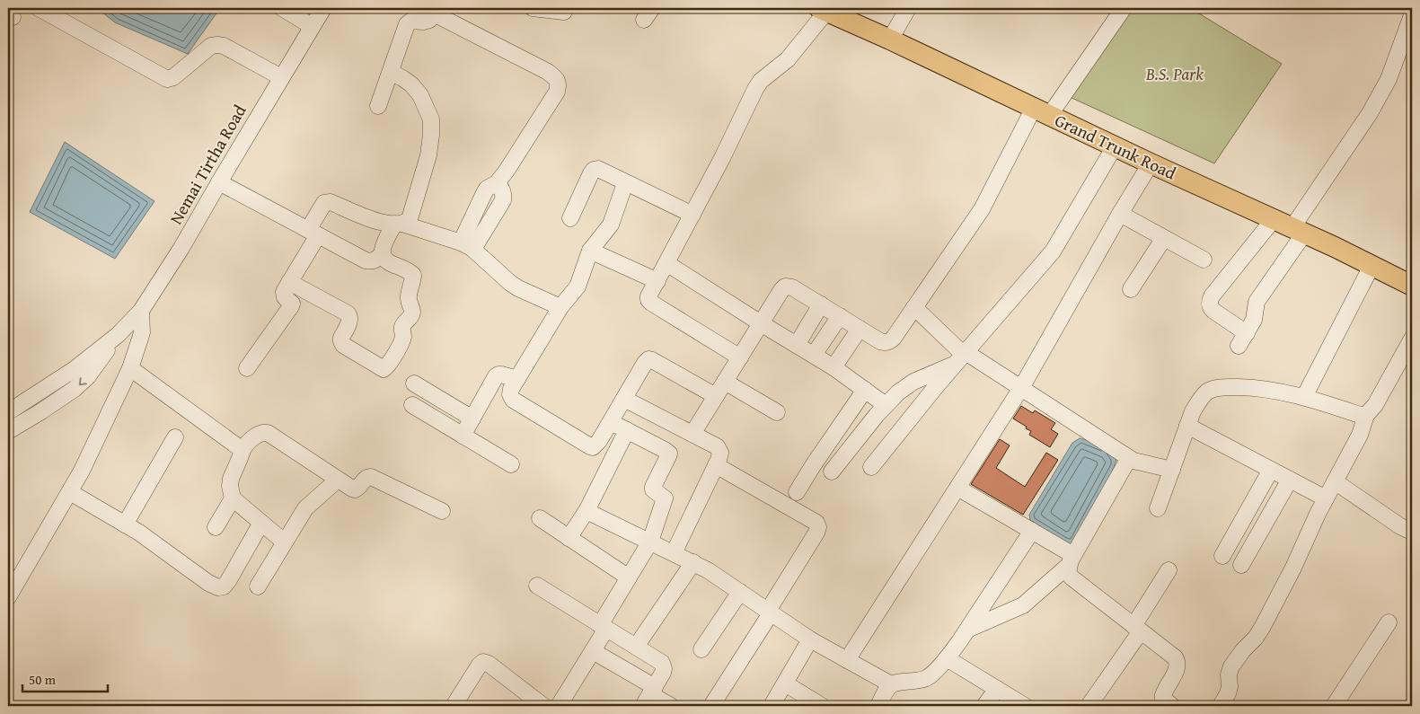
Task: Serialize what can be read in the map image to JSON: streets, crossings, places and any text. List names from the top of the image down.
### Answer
{
  "streets": {
    "main road": ["Grand Trunk Road"],
    "street": ["Nemai Tirtha Road"]
  },
  "parks": ["B.S. Park"],
  "scale_bar": "50 m"
}
